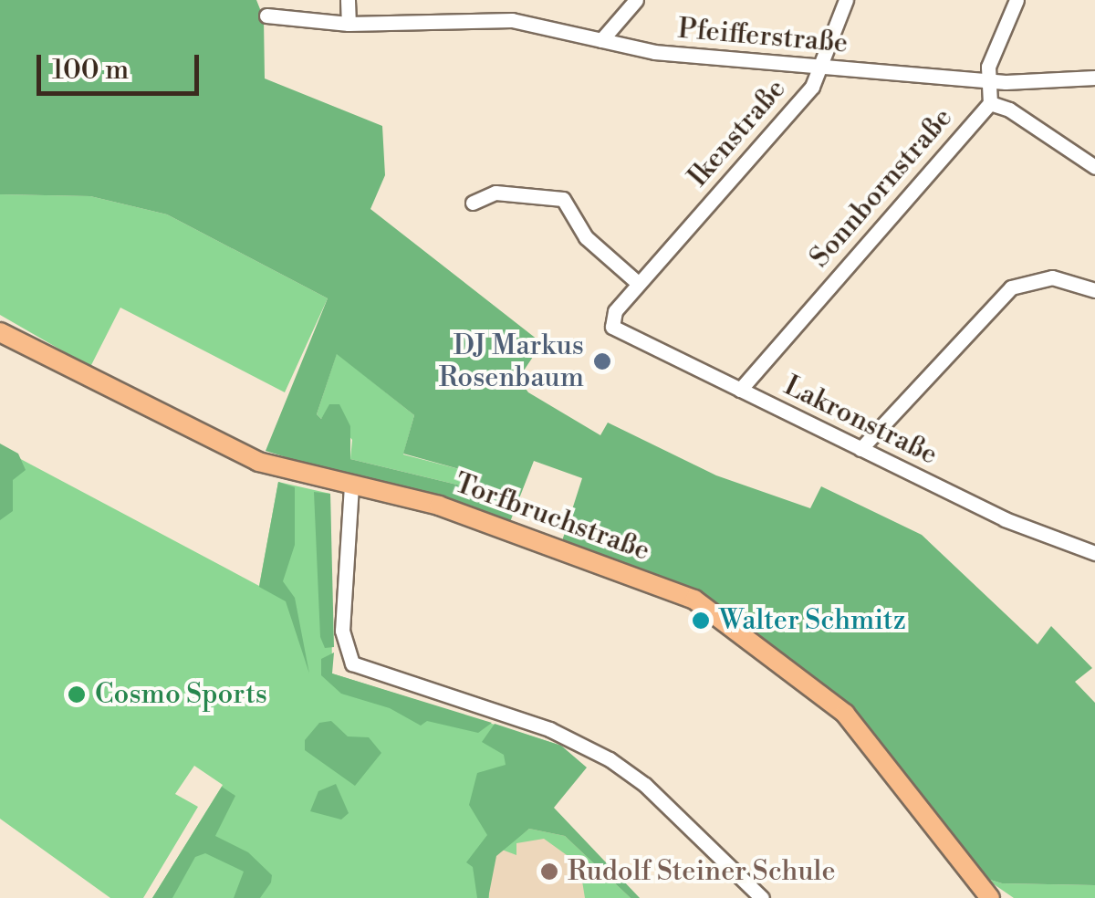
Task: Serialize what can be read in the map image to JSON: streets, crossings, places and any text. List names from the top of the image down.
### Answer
{
  "streets": {
    "main road": ["Torfbruchstraße"],
    "street": [
      "Pfeifferstraße",
      "Ikenstraße",
      "Sonnbornstraße",
      "Lakronstraße"
    ]
  },
  "crossings": [
    ["Pfeifferstraße", "Ikenstraße"],
    ["Pfeifferstraße", "Sonnbornstraße"],
    ["Ikenstraße", "Lakronstraße"],
    ["Sonnbornstraße", "Lakronstraße"]
  ],
  "places": [
    "DJ Markus Rosenbaum",
    "Walter Schmitz",
    "Cosmo Sports",
    "Rudolf Steiner Schule"
  ],
  "scale_bar": "100 m"
}
